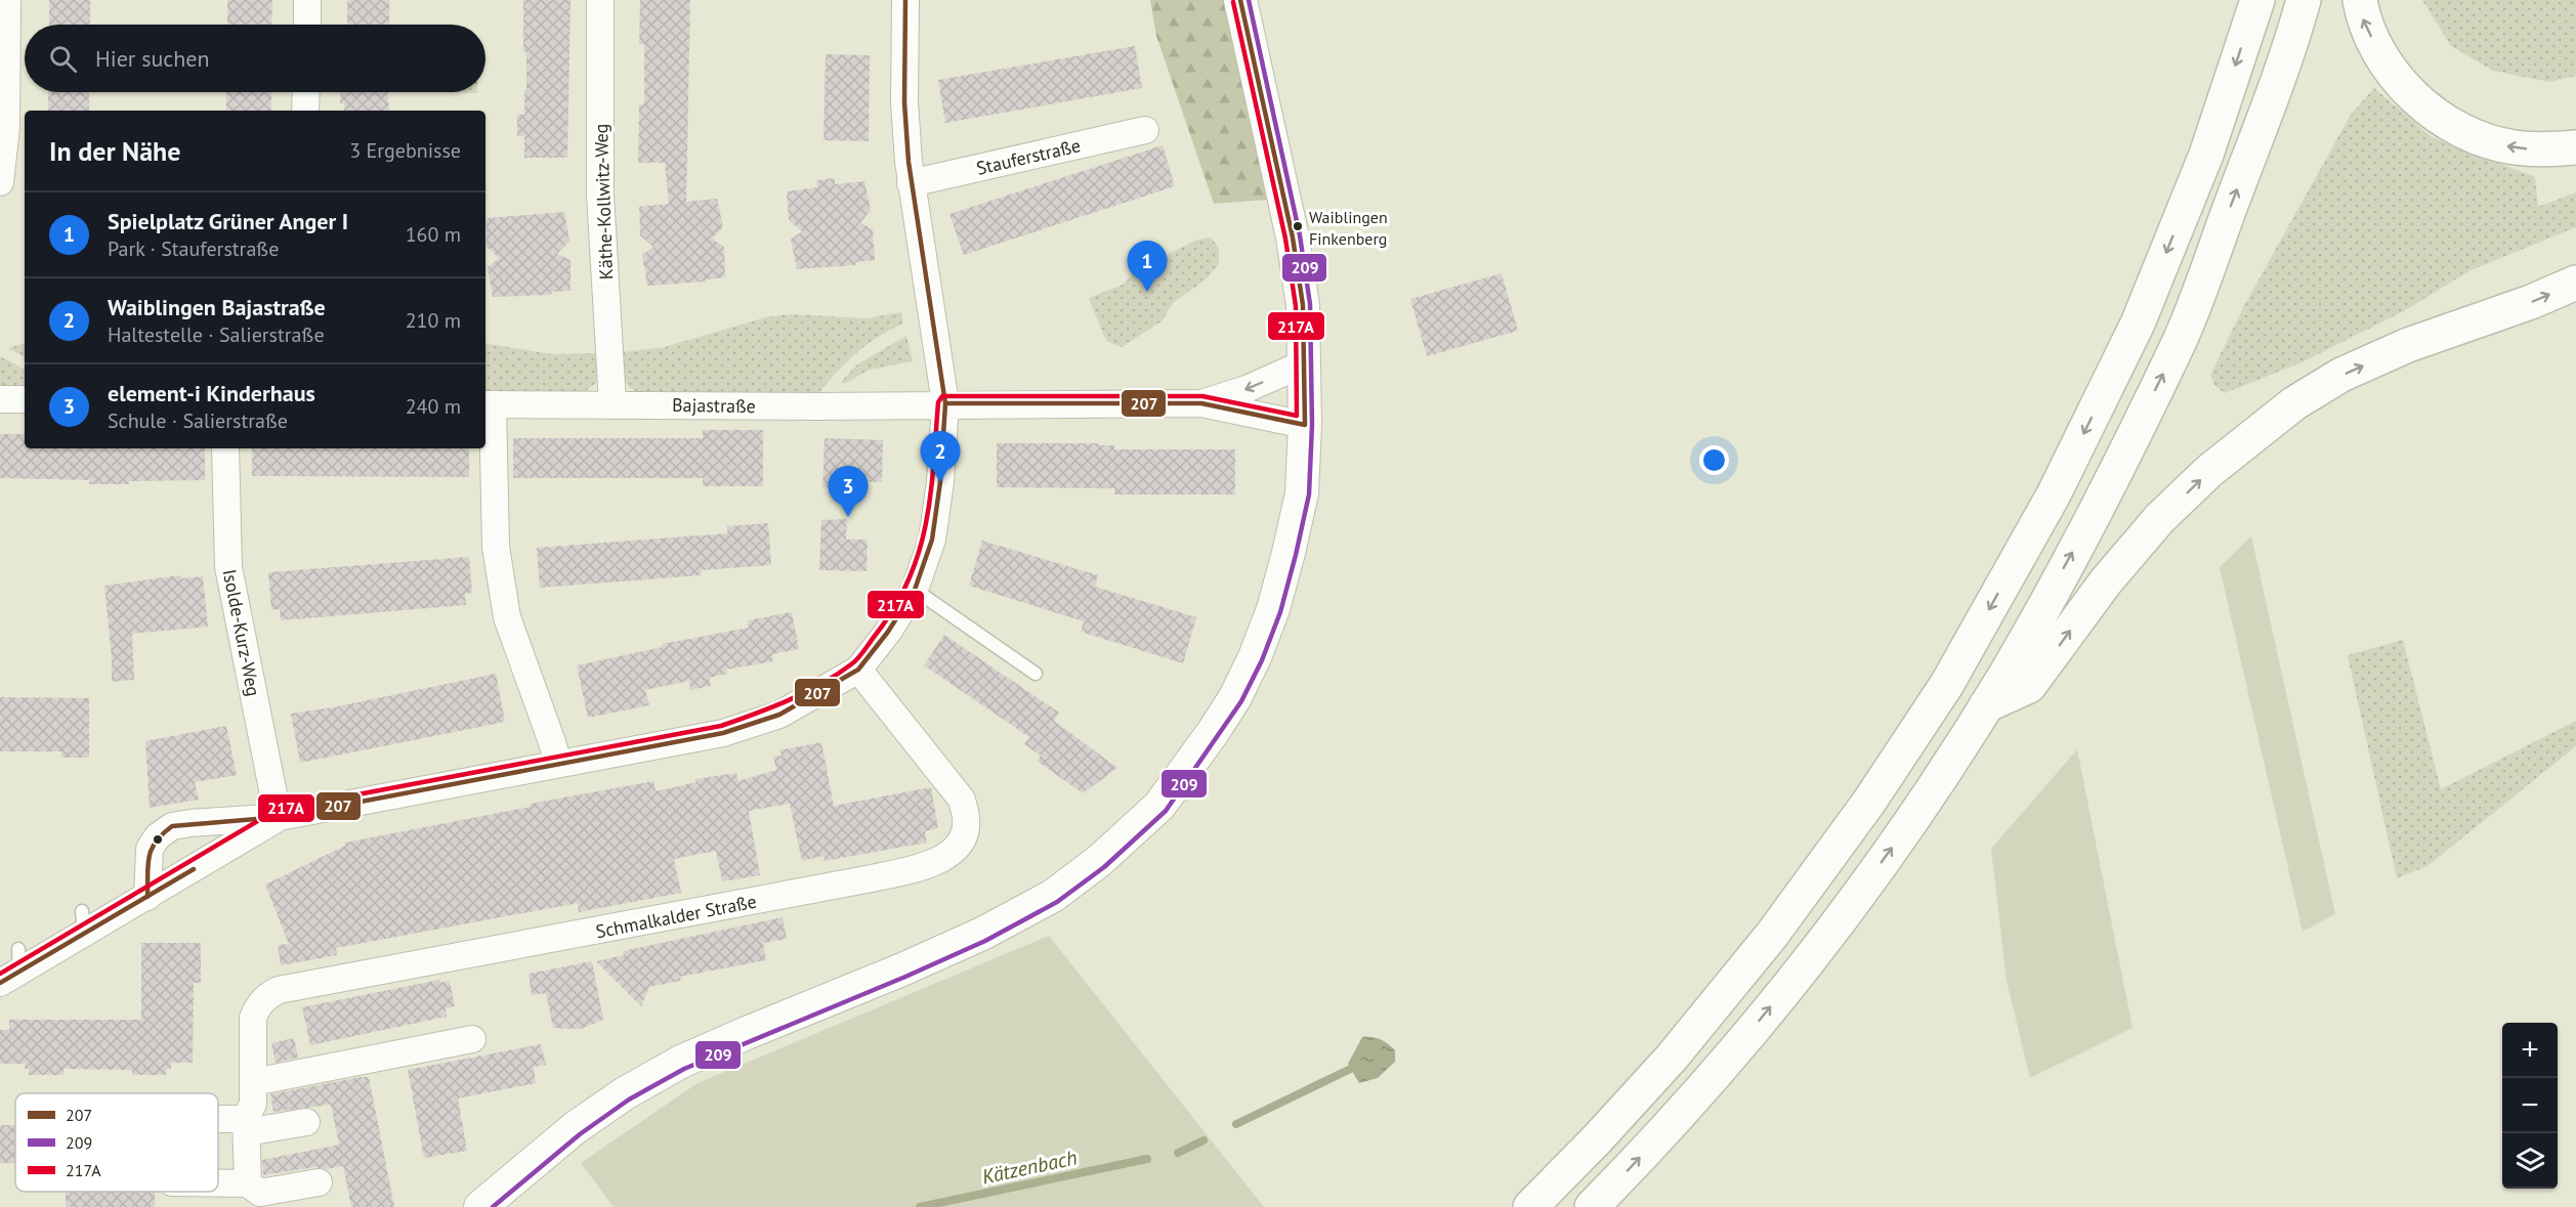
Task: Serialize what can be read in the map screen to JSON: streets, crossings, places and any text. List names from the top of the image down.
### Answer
{
  "streets": {
    "street": [
      "Stauferstraße",
      "Käthe-Kollwitz-Weg",
      "Bajastraße",
      "Isolde-Kurz-Weg",
      "Schmalkalder Straße"
    ]
  },
  "crossings": [
    ["Käthe-Kollwitz-Weg", "Bajastraße"]
  ],
  "water": ["Kätzenbach"],
  "places": ["Waiblingen Finkenberg"],
  "lines": ["transit line 207", "transit line 209", "transit line 217A"],
  "legend": ["207", "209", "217A"],
  "page": {
    "search": "Hier suchen",
    "heading": ["In der Nähe", "3 Ergebnisse"],
    "list": [
      {
        "mark": "1",
        "name": "Spielplatz Grüner Anger I",
        "note": "Park · Stauferstraße",
        "value": "160 m"
      },
      {
        "mark": "2",
        "name": "Waiblingen Bajastraße",
        "note": "Haltestelle · Salierstraße",
        "value": "210 m"
      },
      {
        "mark": "3",
        "name": "element-i Kinderhaus",
        "note": "Schule · Salierstraße",
        "value": "240 m"
      }
    ],
    "pins": ["1", "2", "3"],
    "map_buttons": ["+", "−"]
  }
}
